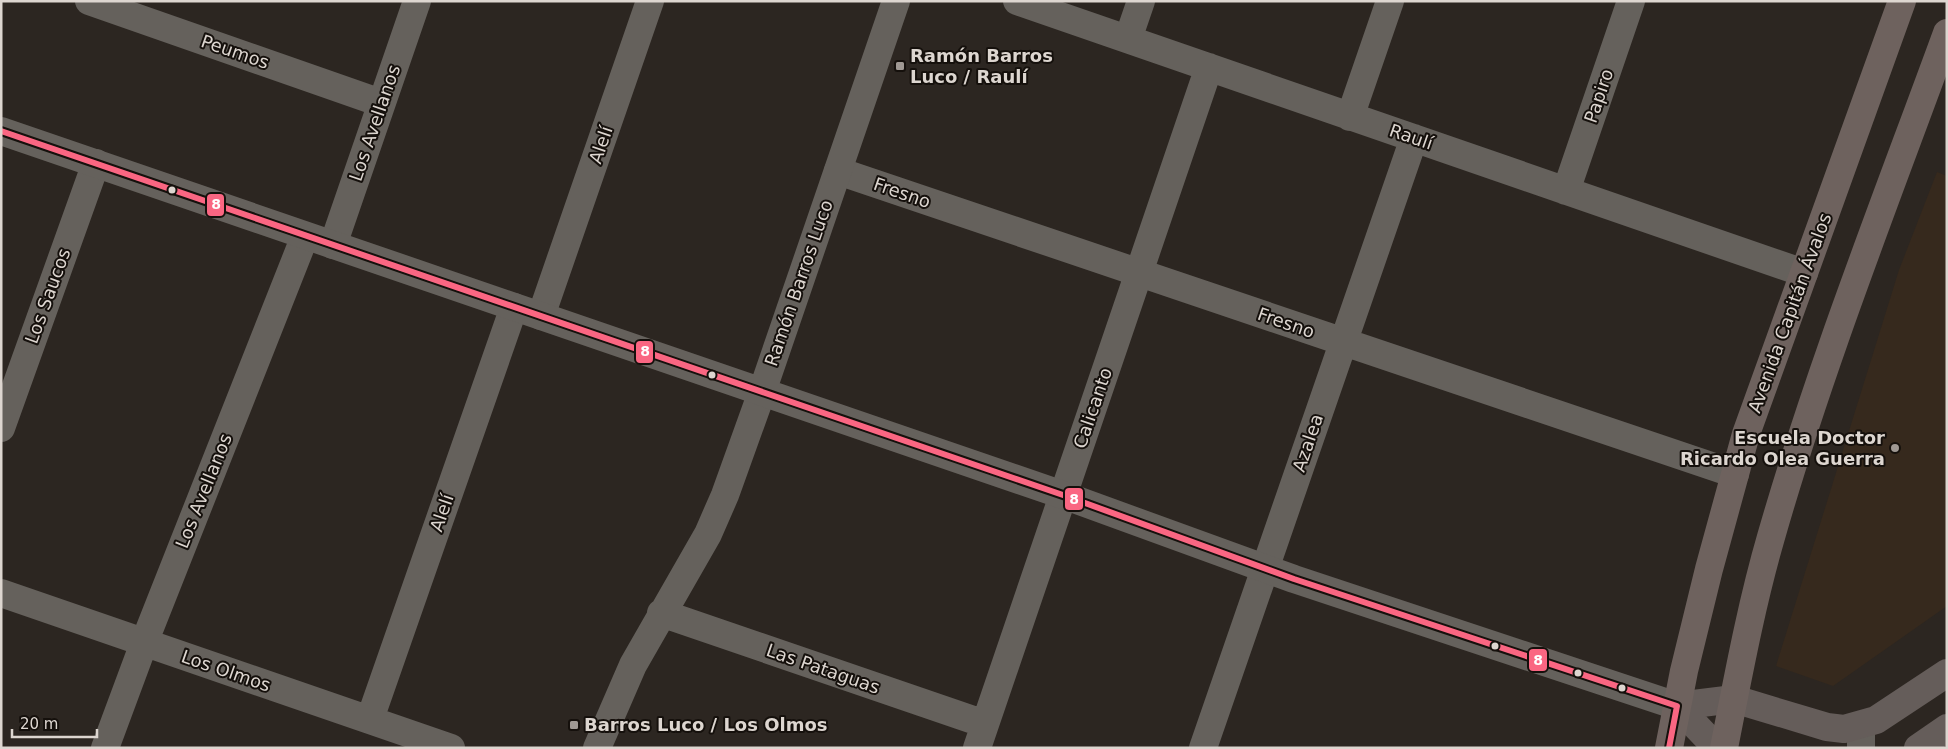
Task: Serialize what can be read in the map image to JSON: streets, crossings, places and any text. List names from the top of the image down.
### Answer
{
  "streets": {
    "highway": ["Avenida Capitán Ávalos"],
    "street": [
      "Peumos",
      "Papiro",
      "Los Avellanos",
      "Raulí",
      "Alelí",
      "Fresno",
      "Ramón Barros Luco",
      "Los Saucos",
      "Calicanto",
      "Azalea",
      "Las Pataguas",
      "Los Olmos"
    ]
  },
  "crossings": [
    ["Peumos", "Los Avellanos"],
    ["Papiro", "Raulí"],
    ["Los Avellanos", "Los Olmos"],
    ["Raulí", "Avenida Capitán Ávalos"],
    ["Raulí", "Calicanto"],
    ["Raulí", "Azalea"],
    ["Alelí", "Los Olmos"],
    ["Fresno", "Ramón Barros Luco"],
    ["Fresno", "Avenida Capitán Ávalos"],
    ["Fresno", "Calicanto"],
    ["Fresno", "Azalea"],
    ["Ramón Barros Luco", "Las Pataguas"],
    ["Calicanto", "Las Pataguas"]
  ],
  "places": {
    "transit": ["Ramón Barros Luco / Raulí", "Barros Luco / Los Olmos"],
    "other": ["Escuela Doctor Ricardo Olea Guerra"]
  },
  "lines": ["transit line 8"],
  "scale_bar": "20 m"
}
